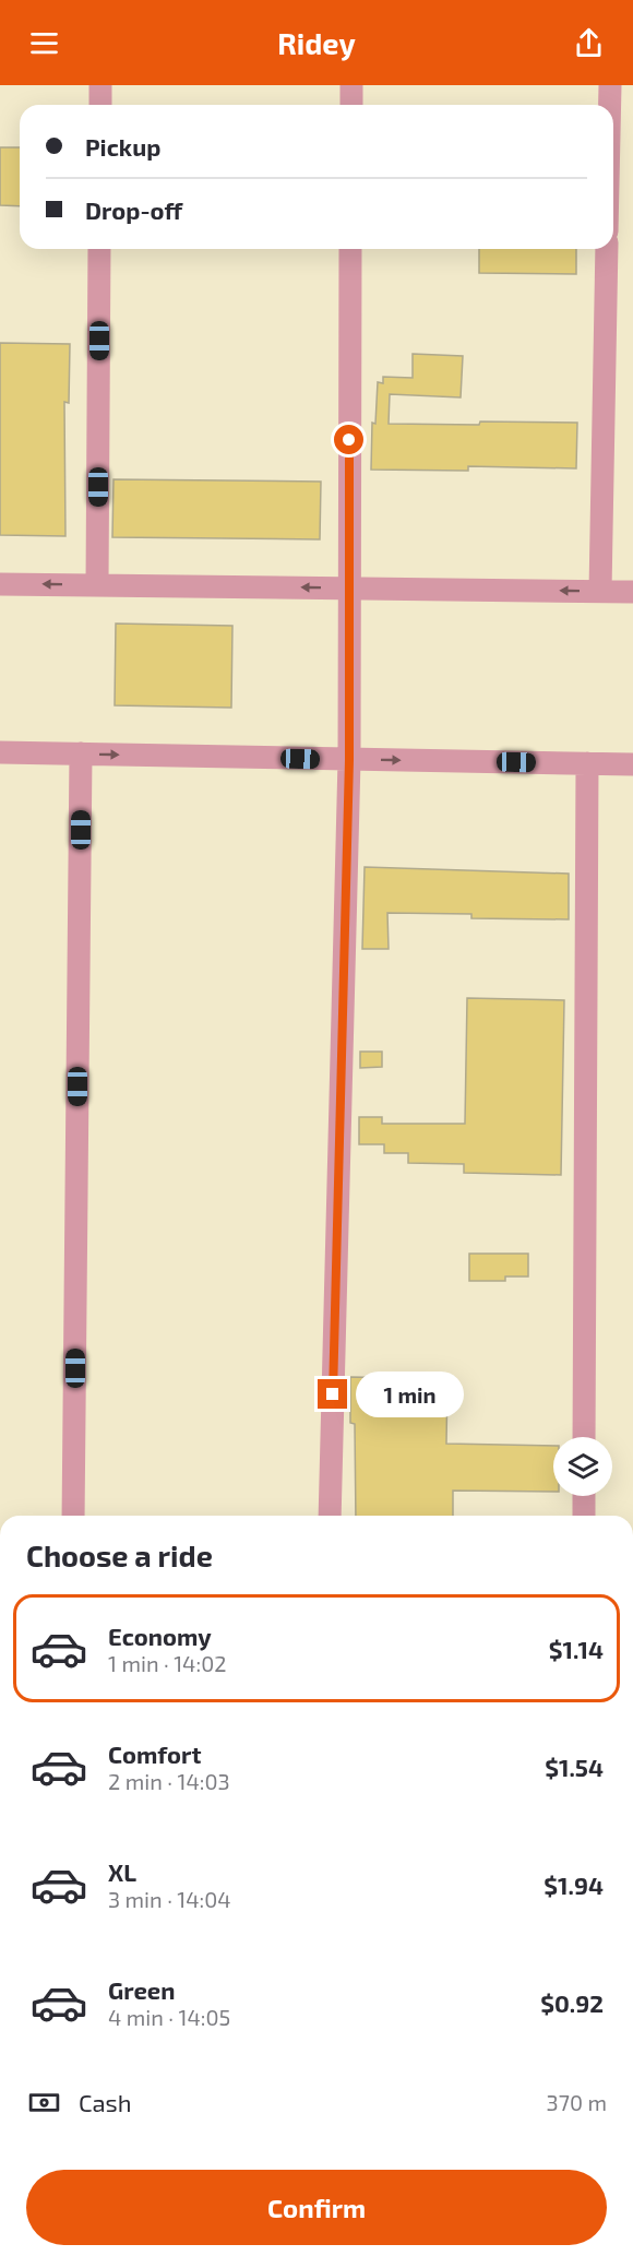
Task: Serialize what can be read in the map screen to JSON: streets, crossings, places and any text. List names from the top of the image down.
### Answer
{
  "page": {
    "header": "Ridey",
    "banner": ["Pickup", "Drop-off"],
    "bubble": "1 min",
    "heading": "Choose a ride",
    "list": [
      {
        "name": "Economy",
        "note": "1 min · 14:02",
        "value": "$1.14"
      },
      {
        "name": "Comfort",
        "note": "2 min · 14:03",
        "value": "$1.54"
      },
      {
        "name": "XL",
        "note": "3 min · 14:04",
        "value": "$1.94"
      },
      {
        "name": "Green",
        "note": "4 min · 14:05",
        "value": "$0.92"
      }
    ],
    "pay": ["Cash", "370 m"],
    "buttons": "Confirm"
  }
}
